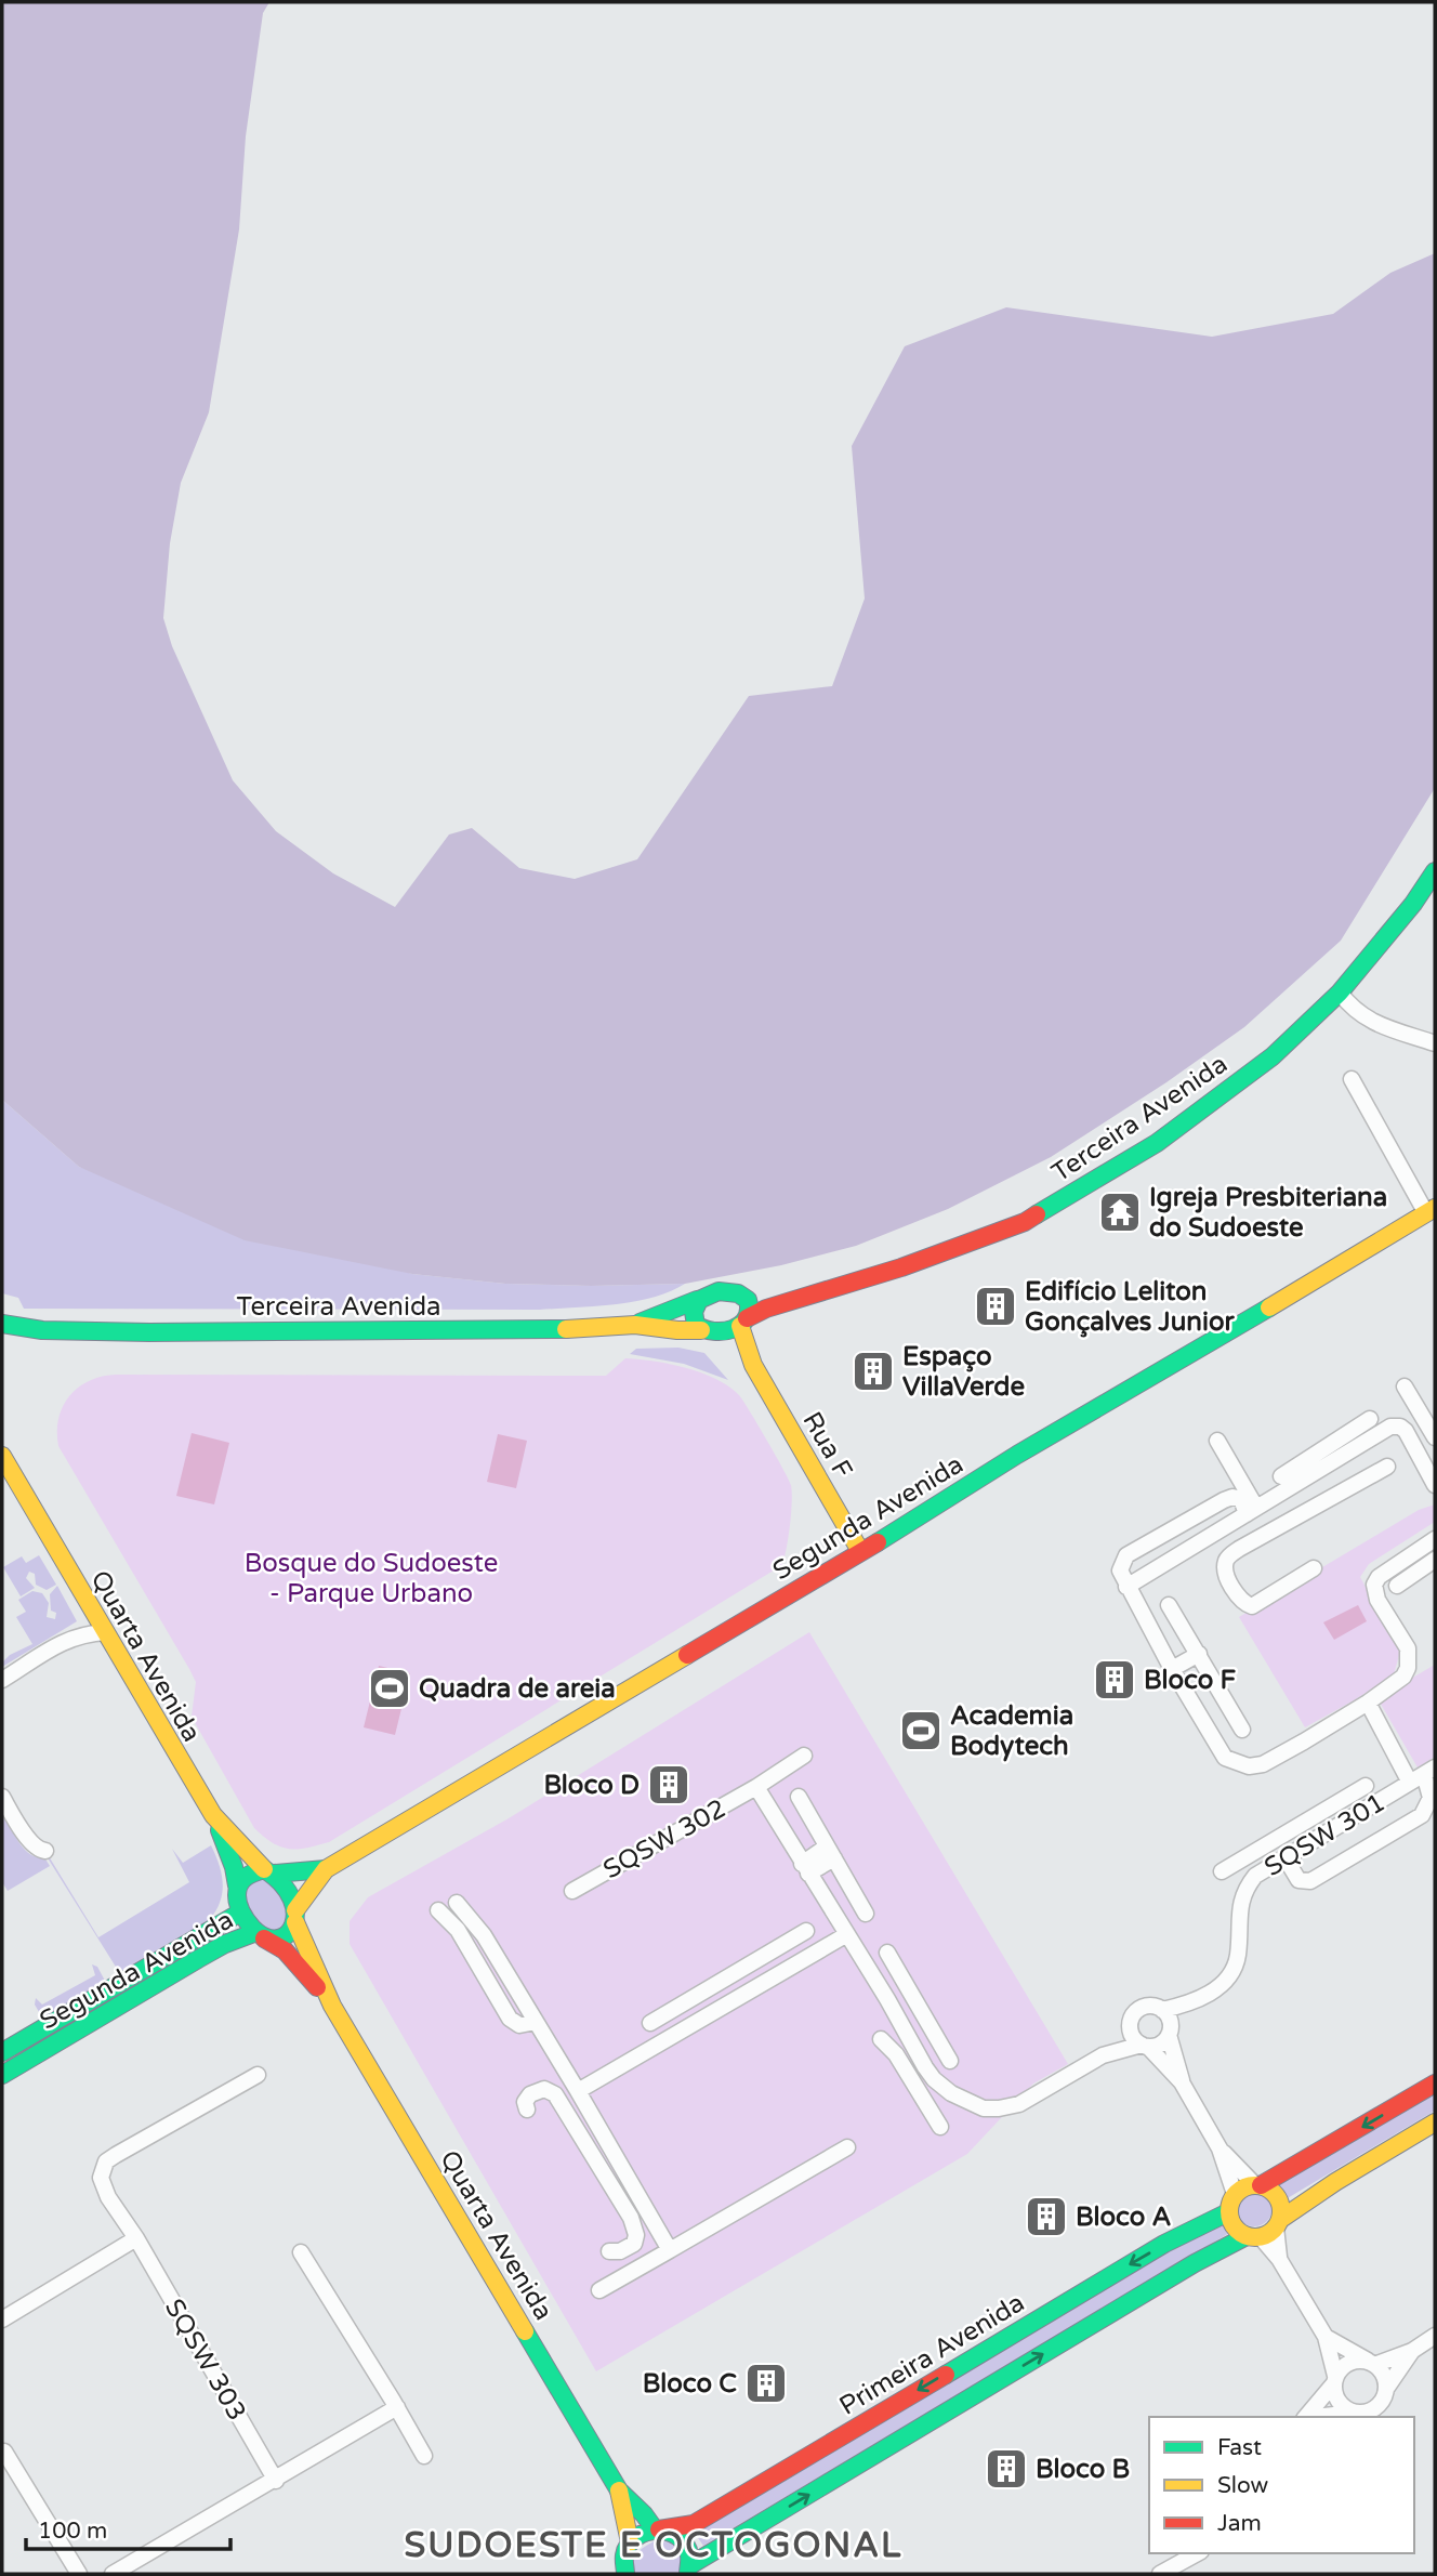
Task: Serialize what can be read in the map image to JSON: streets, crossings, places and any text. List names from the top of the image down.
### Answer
{
  "streets": {
    "street": [
      "Terceira Avenida",
      "Rua F",
      "Segunda Avenida",
      "Quarta Avenida",
      "SQSW 301",
      "SQSW 302",
      "Primeira Avenida",
      "SQSW 303"
    ]
  },
  "crossings": [
    ["Terceira Avenida", "Rua F"],
    ["Rua F", "Segunda Avenida"],
    ["Segunda Avenida", "Quarta Avenida"],
    ["Quarta Avenida", "Primeira Avenida"],
    ["SQSW 301", "SQSW 302"]
  ],
  "districts": ["SUDOESTE E OCTOGONAL"],
  "parks": ["Bosque do Sudoeste - Parque Urbano"],
  "places": {
    "temple": ["Igreja Presbiteriana do Sudoeste"],
    "building": [
      "Edifício Leliton Gonçalves Junior",
      "Espaço VillaVerde",
      "Bloco F",
      "Bloco D",
      "Bloco A",
      "Bloco C",
      "Bloco B"
    ],
    "sports": ["Quadra de areia", "Academia Bodytech"]
  },
  "legend": ["Fast", "Slow", "Jam"],
  "scale_bar": "100 m"
}
